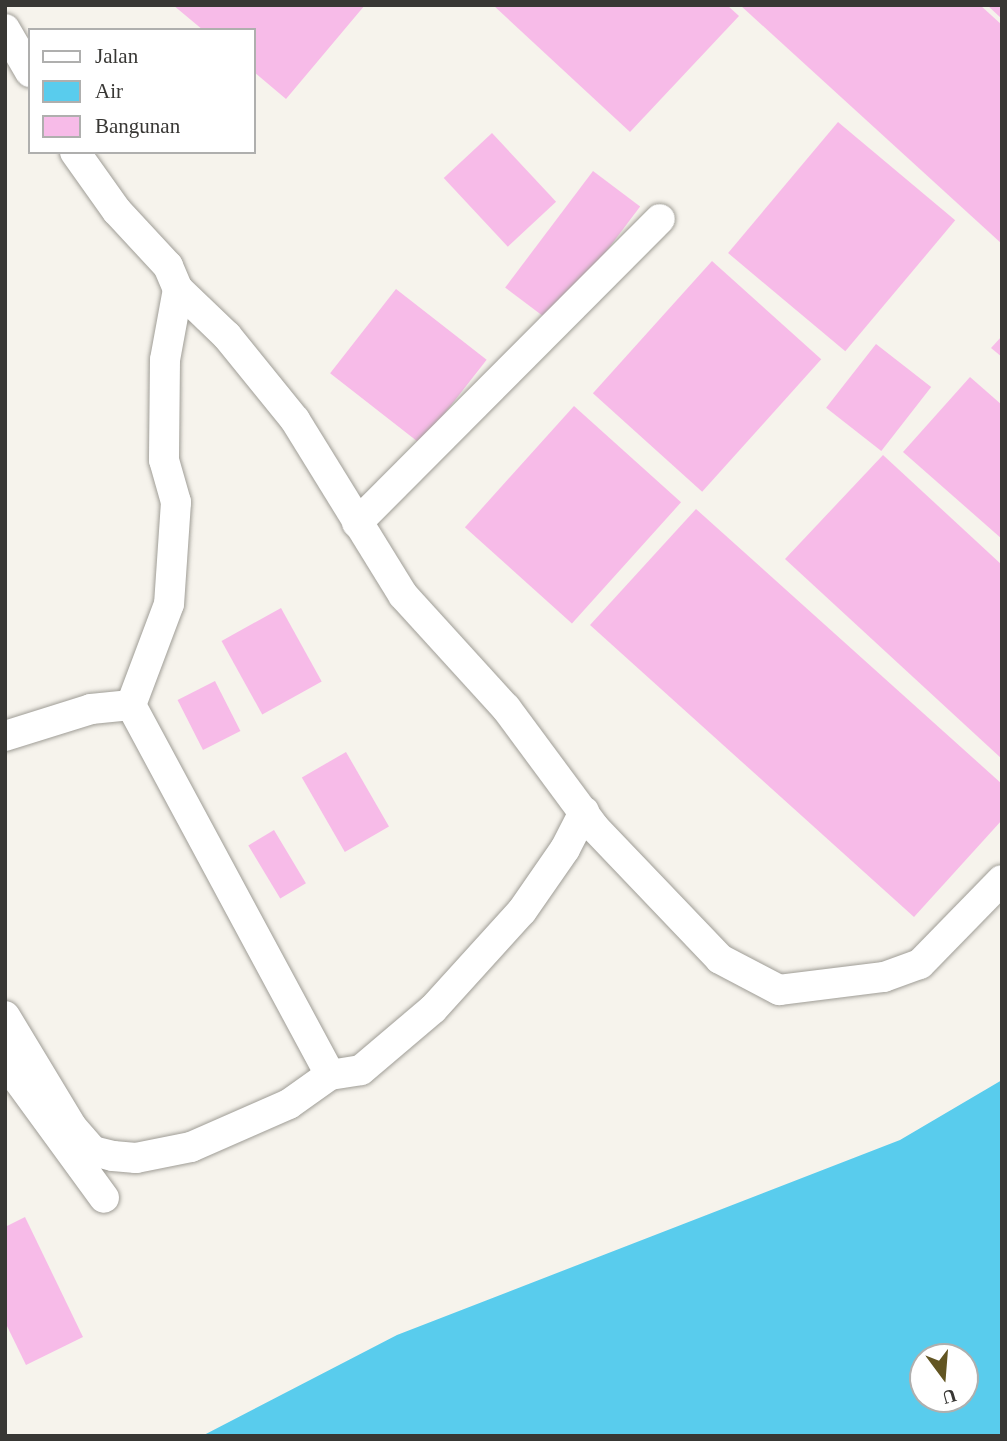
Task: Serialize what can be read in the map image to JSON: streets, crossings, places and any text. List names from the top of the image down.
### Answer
{
  "legend": ["Jalan", "Air", "Bangunan"],
  "north": "bottom"
}
